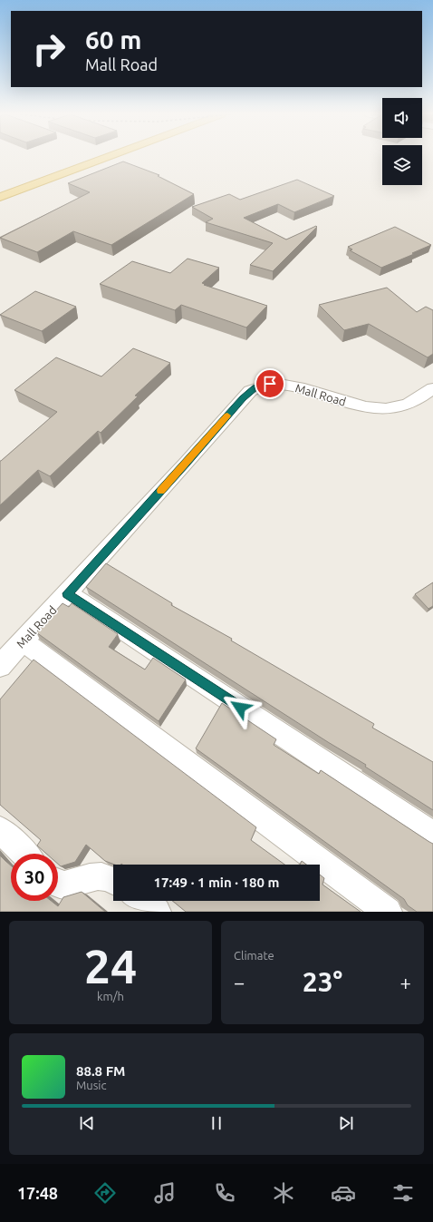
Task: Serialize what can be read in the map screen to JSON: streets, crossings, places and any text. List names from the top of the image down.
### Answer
{
  "streets": {
    "street": ["Mall Road"]
  },
  "page": {
    "turn": ["60 m", "Mall Road"],
    "limit": "30",
    "trip": "17:49 · 1 min · 180 m",
    "tile": [
      ["24", "km/h"],
      "Climate"
    ],
    "heat": ["−", "23°", "+"],
    "song": ["88.8 FM", "Music"],
    "tabs": "17:48"
  }
}
